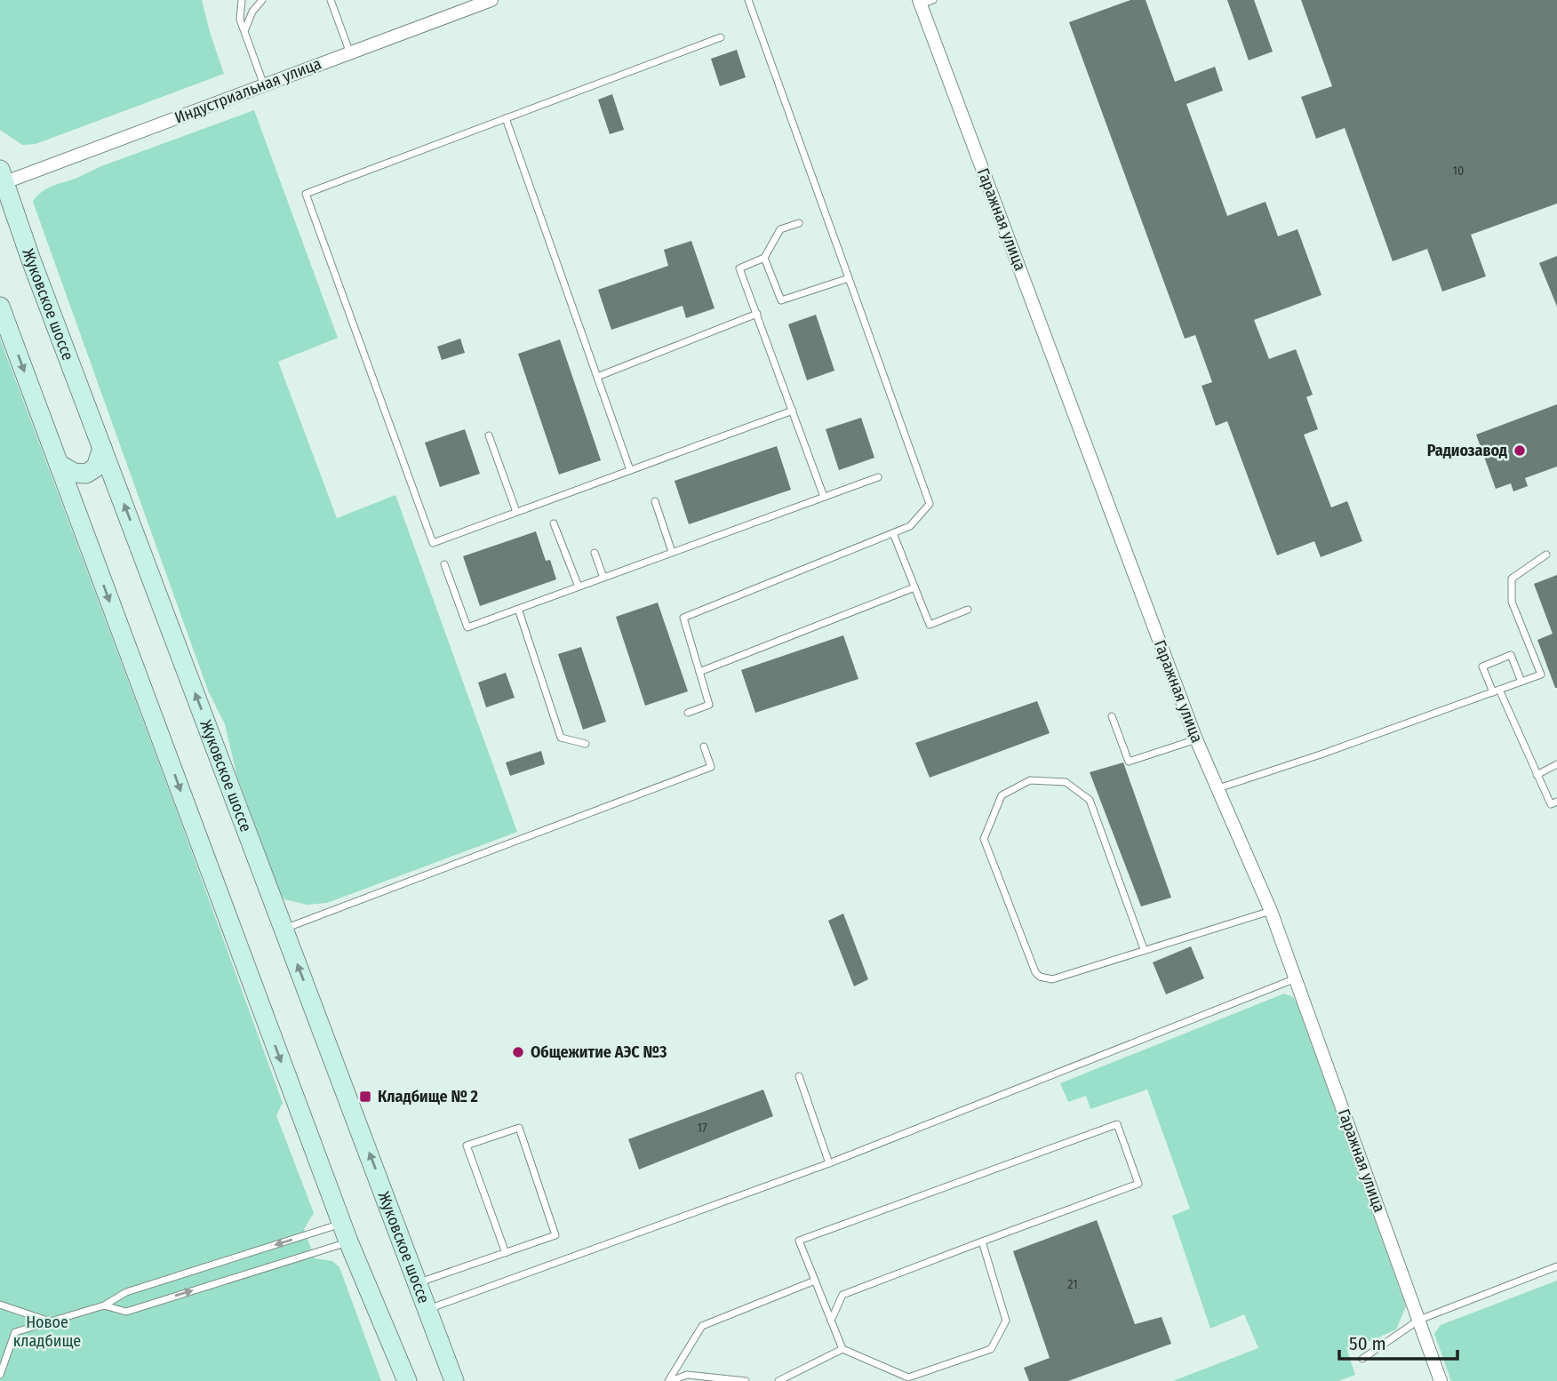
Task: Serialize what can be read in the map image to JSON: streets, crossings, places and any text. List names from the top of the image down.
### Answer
{
  "streets": {
    "main road": ["Жуковское шоссе"],
    "street": ["Индустриальная улица", "Гаражная улица"]
  },
  "crossings": [
    ["Индустриальная улица", "Жуковское шоссе"]
  ],
  "parks": ["Новое кладбище"],
  "places": {
    "other": ["Радиозавод", "Общежитие АЭС №3"],
    "transit": ["Кладбище № 2"]
  },
  "house_numbers": ["10", "17", "21"],
  "scale_bar": "50 m"
}
